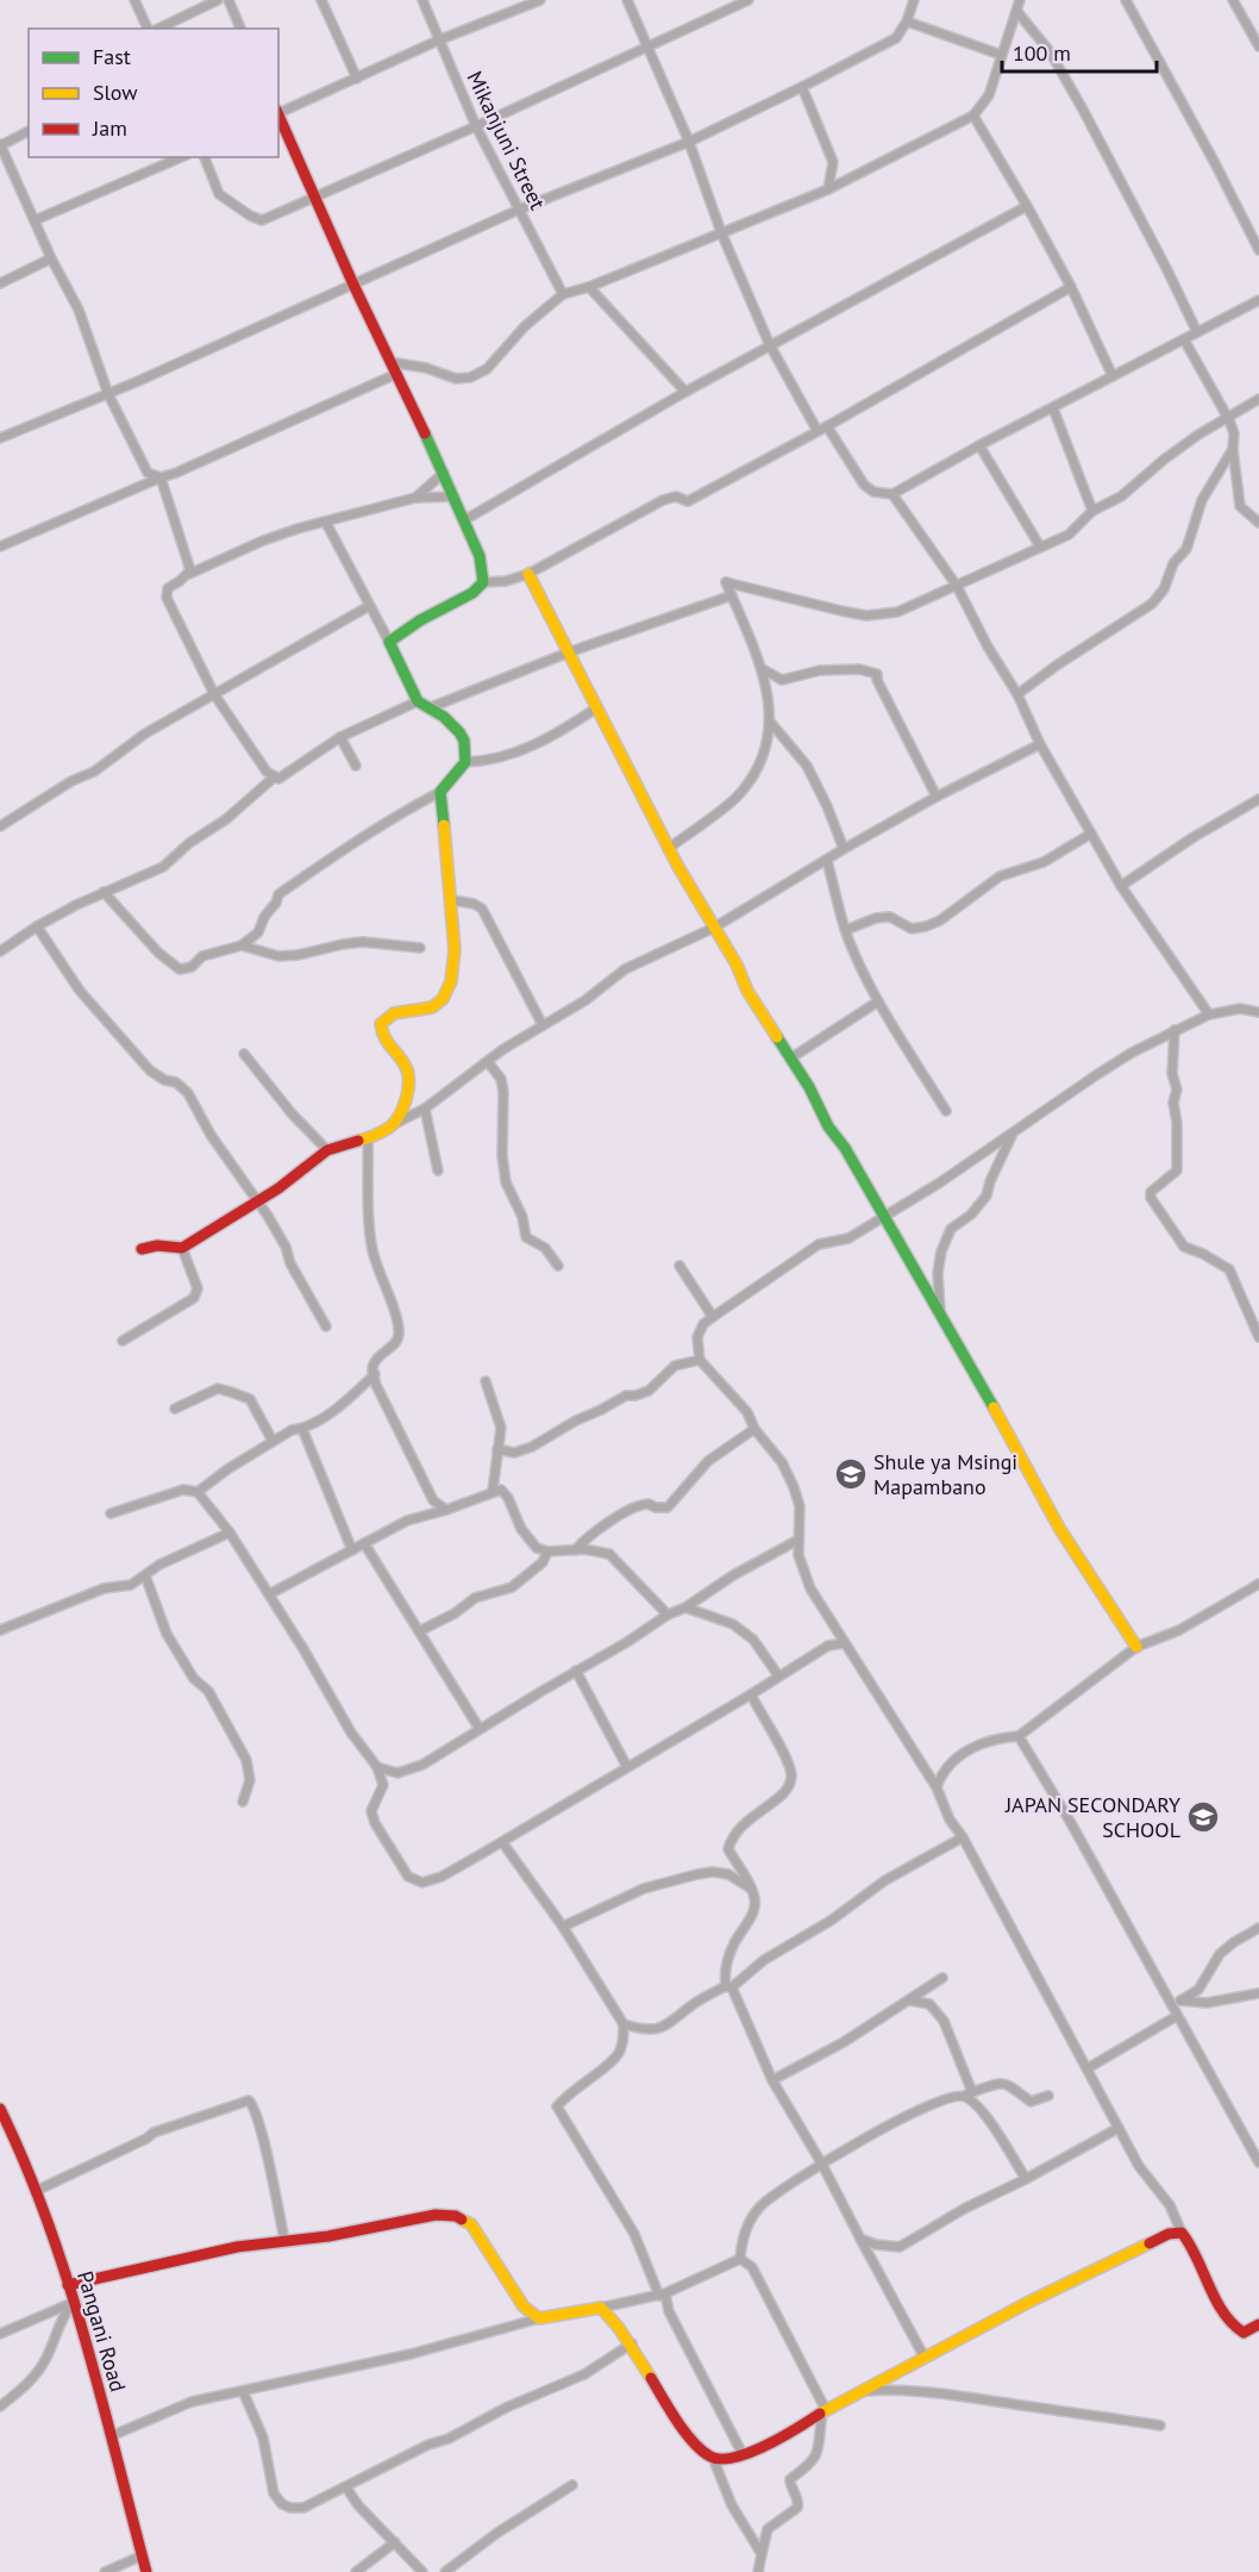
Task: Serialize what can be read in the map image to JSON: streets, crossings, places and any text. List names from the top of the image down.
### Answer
{
  "streets": {
    "street": ["Mikanjuni Street", "Pangani Road"]
  },
  "places": {
    "school or university": ["Shule ya Msingi Mapambano", "JAPAN SECONDARY SCHOOL"]
  },
  "legend": ["Fast", "Slow", "Jam"],
  "scale_bar": "100 m"
}
